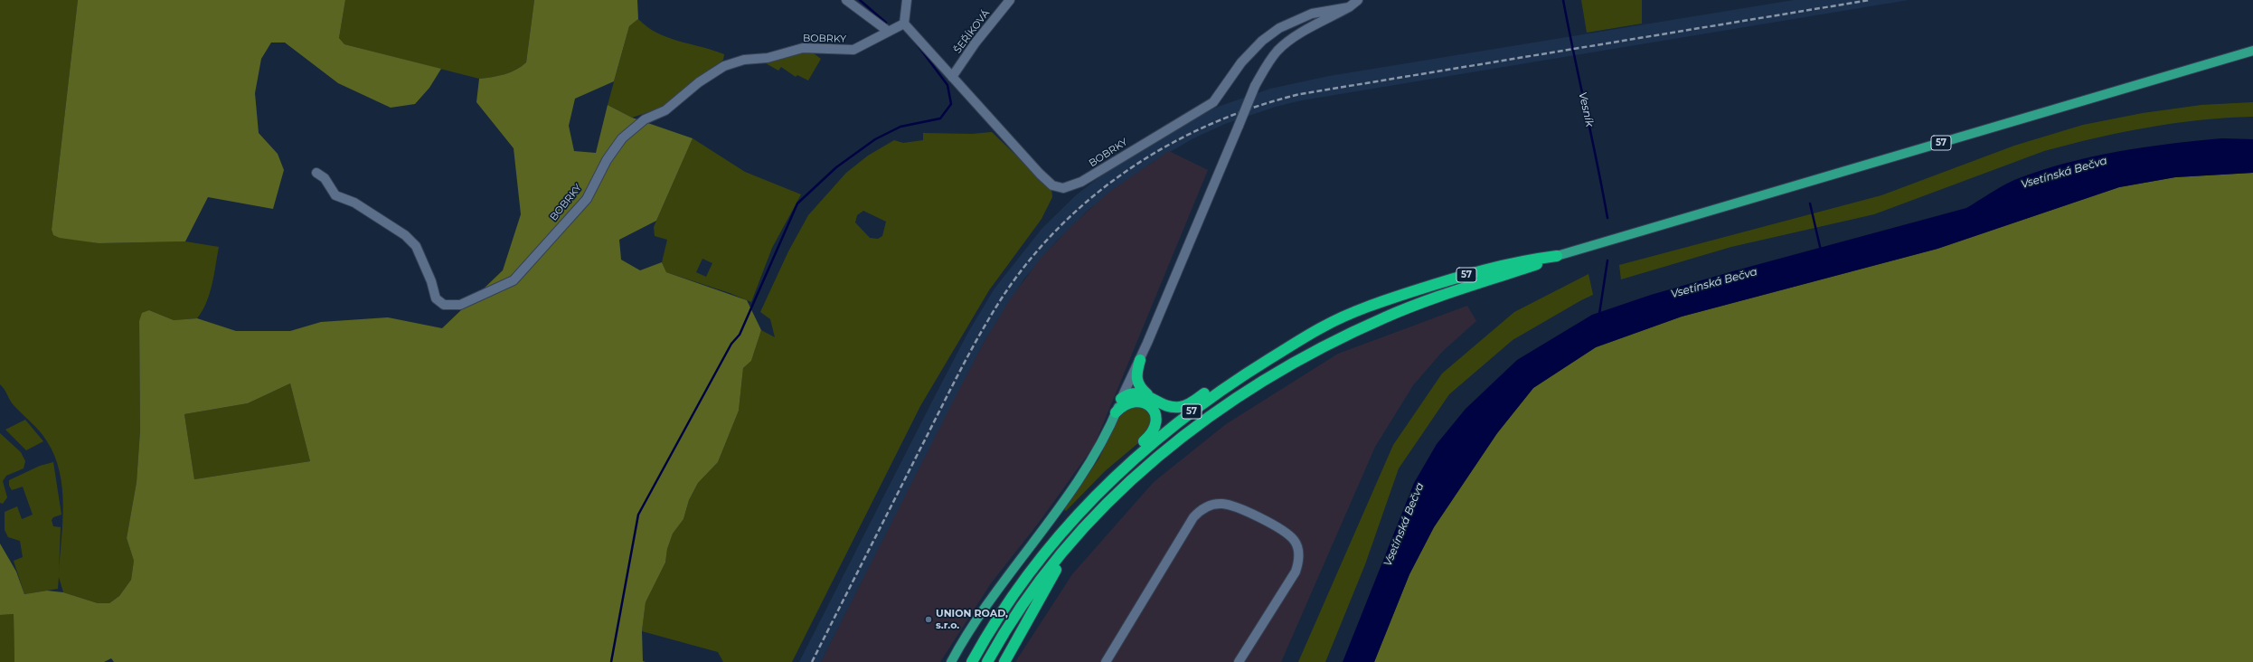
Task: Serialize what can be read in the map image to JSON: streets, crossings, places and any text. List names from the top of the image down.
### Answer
{
  "streets": {
    "highway": ["57"],
    "street": ["ŠEŘÍKOVÁ", "BOBRKY"]
  },
  "crossings": [
    ["ŠEŘÍKOVÁ", "BOBRKY"]
  ],
  "water": ["Vesník", "Vsetínská Bečva"],
  "places": ["UNION ROAD, s.r.o."]
}
